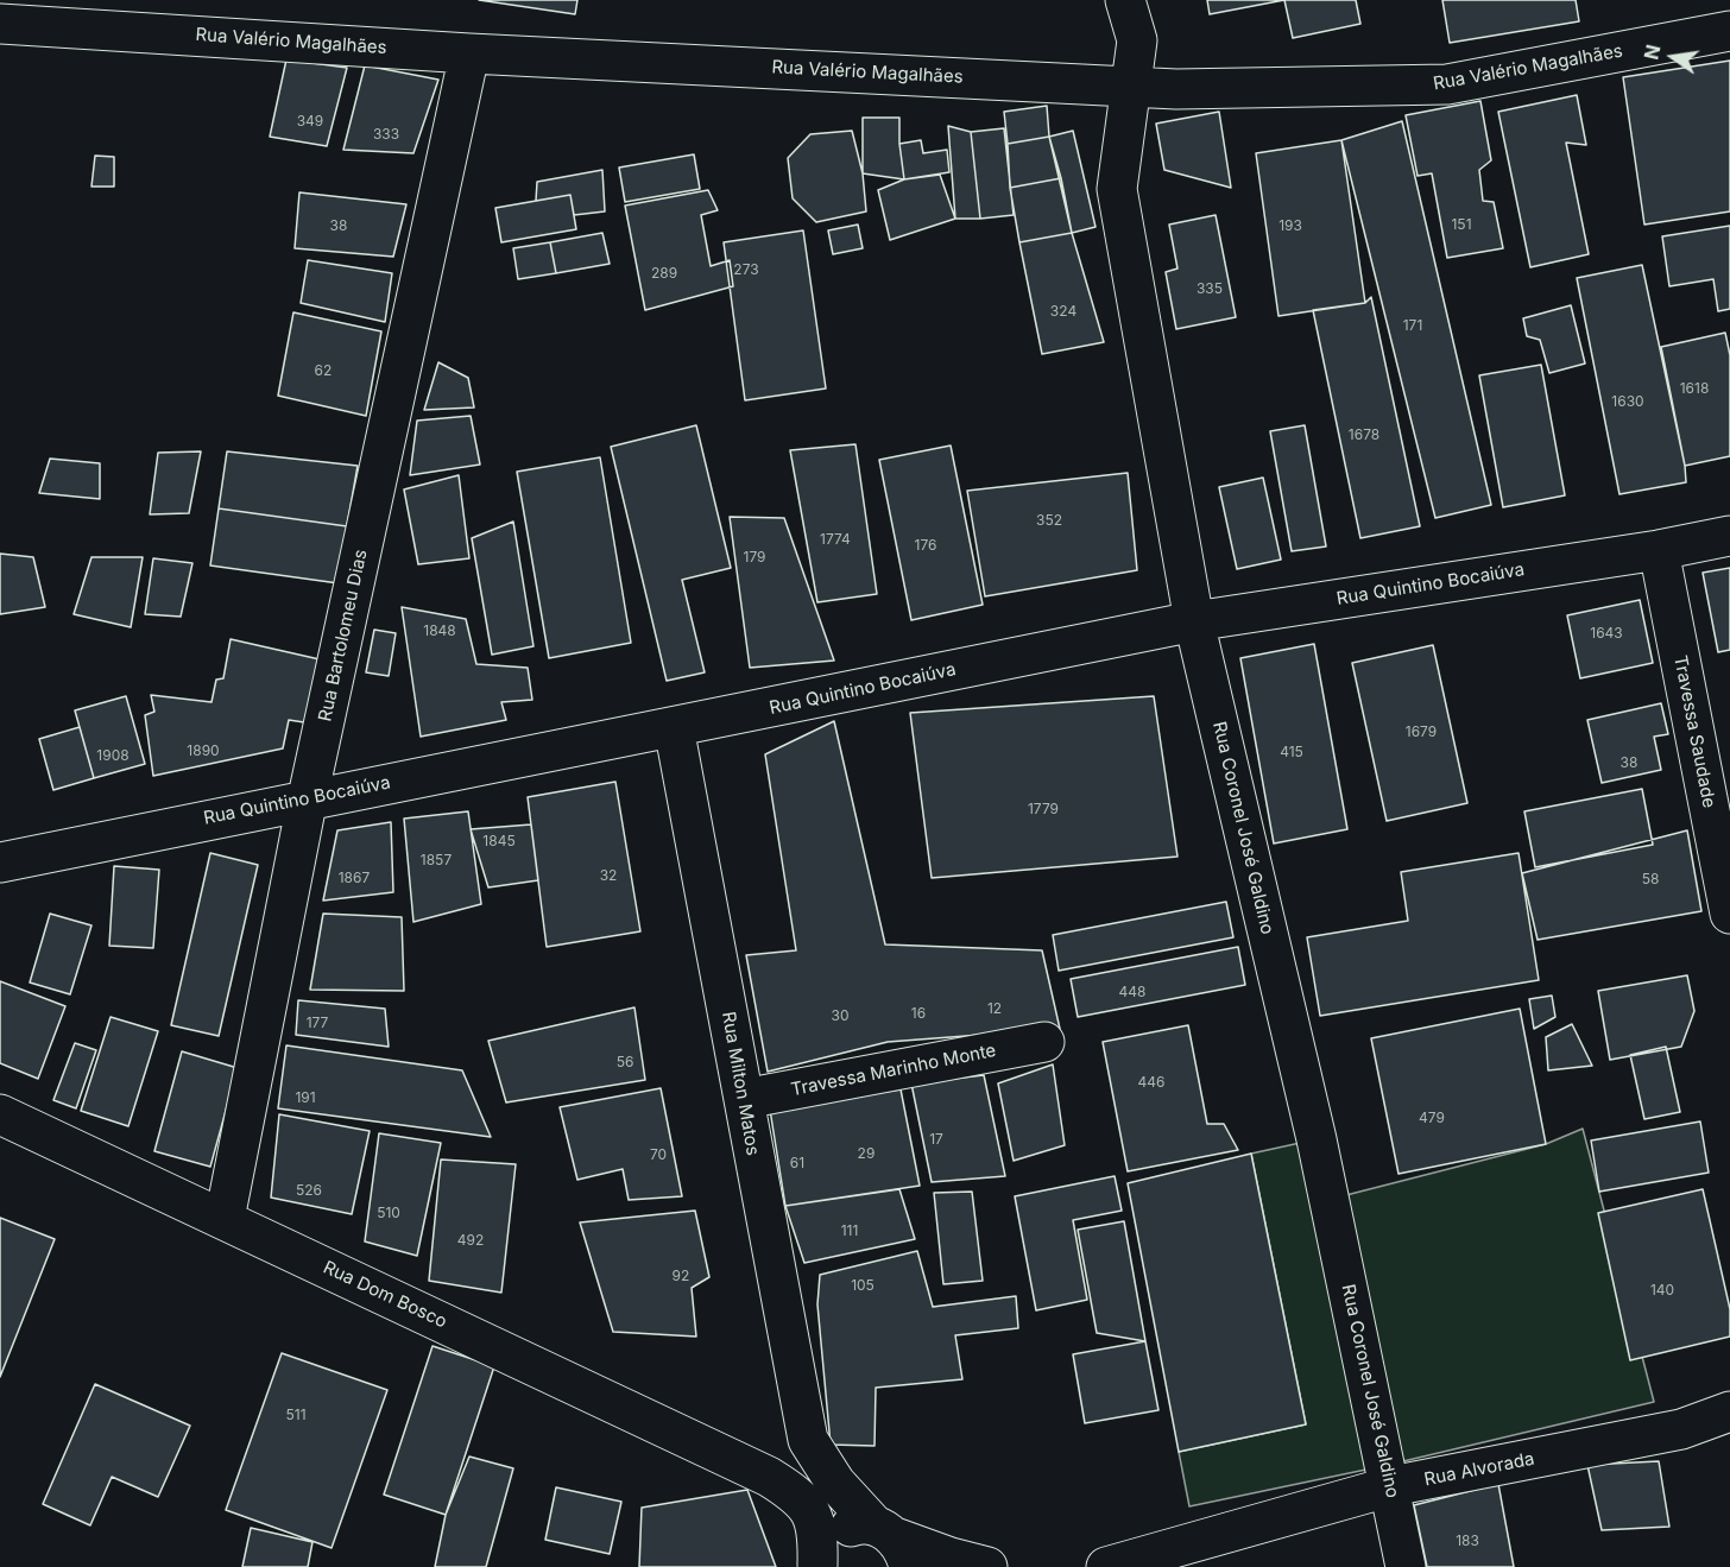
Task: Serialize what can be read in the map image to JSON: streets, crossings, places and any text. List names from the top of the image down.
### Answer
{
  "streets": {
    "street": [
      "Rua Valério Magalhães",
      "Rua Quintino Bocaiúva",
      "Rua Bartolomeu Dias",
      "Travessa Saudade",
      "Rua Coronel José Galdino",
      "Travessa Marinho Monte",
      "Rua Milton Matos",
      "Rua Dom Bosco",
      "Rua Alvorada"
    ]
  },
  "crossings": [
    ["Rua Valério Magalhães", "Rua Bartolomeu Dias"],
    ["Rua Valério Magalhães", "Rua Coronel José Galdino"],
    ["Rua Quintino Bocaiúva", "Rua Bartolomeu Dias"],
    ["Rua Quintino Bocaiúva", "Travessa Saudade"],
    ["Rua Quintino Bocaiúva", "Rua Coronel José Galdino"],
    ["Rua Quintino Bocaiúva", "Rua Milton Matos"],
    ["Rua Bartolomeu Dias", "Rua Dom Bosco"],
    ["Rua Coronel José Galdino", "Rua Alvorada"],
    ["Travessa Marinho Monte", "Rua Milton Matos"],
    ["Rua Milton Matos", "Rua Dom Bosco"]
  ],
  "house_numbers": [
    "349",
    "333",
    "151",
    "38",
    "193",
    "273",
    "289",
    "335",
    "324",
    "171",
    "62",
    "1618",
    "1630",
    "1678",
    "352",
    "1774",
    "176",
    "179",
    "1848",
    "1643",
    "1679",
    "1890",
    "415",
    "1908",
    "38",
    "1779",
    "1845",
    "1857",
    "32",
    "1867",
    "58",
    "448",
    "12",
    "16",
    "30",
    "177",
    "56",
    "446",
    "191",
    "479",
    "17",
    "29",
    "70",
    "61",
    "526",
    "510",
    "111",
    "492",
    "92",
    "105",
    "140",
    "511",
    "183"
  ],
  "north": "left"
}
